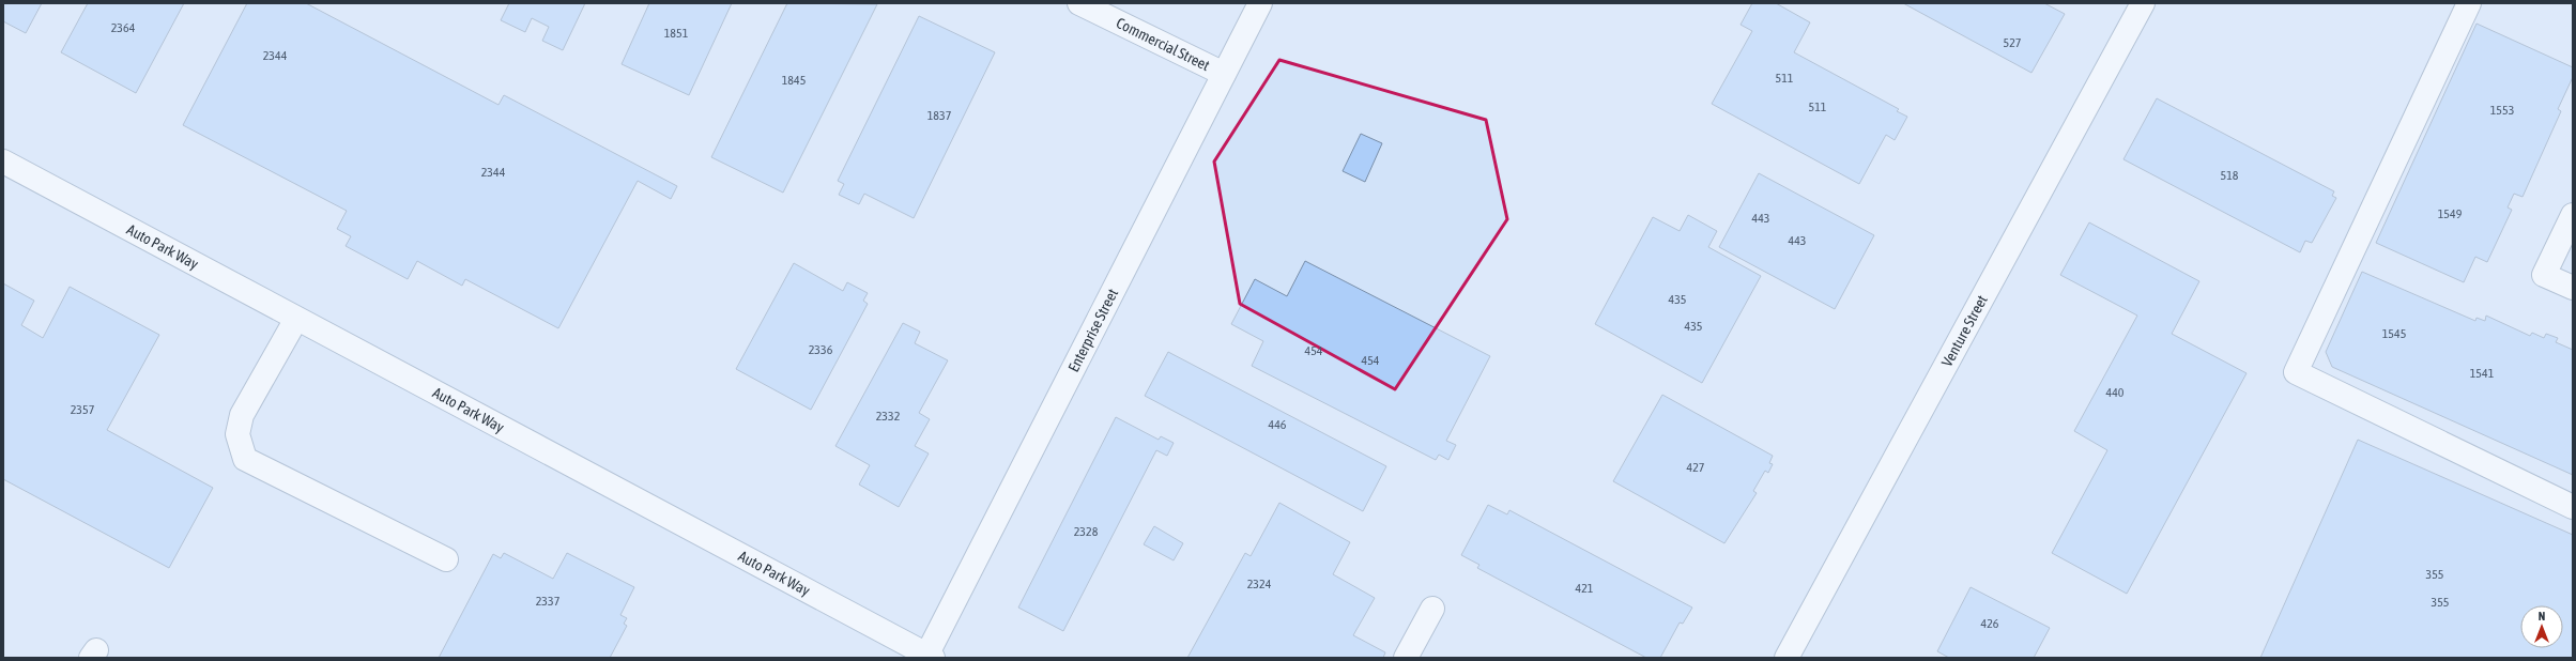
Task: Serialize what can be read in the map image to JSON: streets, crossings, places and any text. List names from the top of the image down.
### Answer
{
  "streets": {
    "street": [
      "Commercial Street",
      "Auto Park Way",
      "Enterprise Street",
      "Venture Street"
    ]
  },
  "crossings": [
    ["Commercial Street", "Enterprise Street"],
    ["Auto Park Way", "Enterprise Street"]
  ],
  "house_numbers": [
    "2364",
    "1851",
    "527",
    "2344",
    "511",
    "1845",
    "511",
    "1553",
    "1837",
    "2344",
    "518",
    "1549",
    "443",
    "443",
    "435",
    "435",
    "1545",
    "2336",
    "454",
    "454",
    "1541",
    "440",
    "2357",
    "2332",
    "446",
    "427",
    "2328",
    "355",
    "2324",
    "421",
    "2337",
    "355",
    "426"
  ],
  "north": "top"
}
